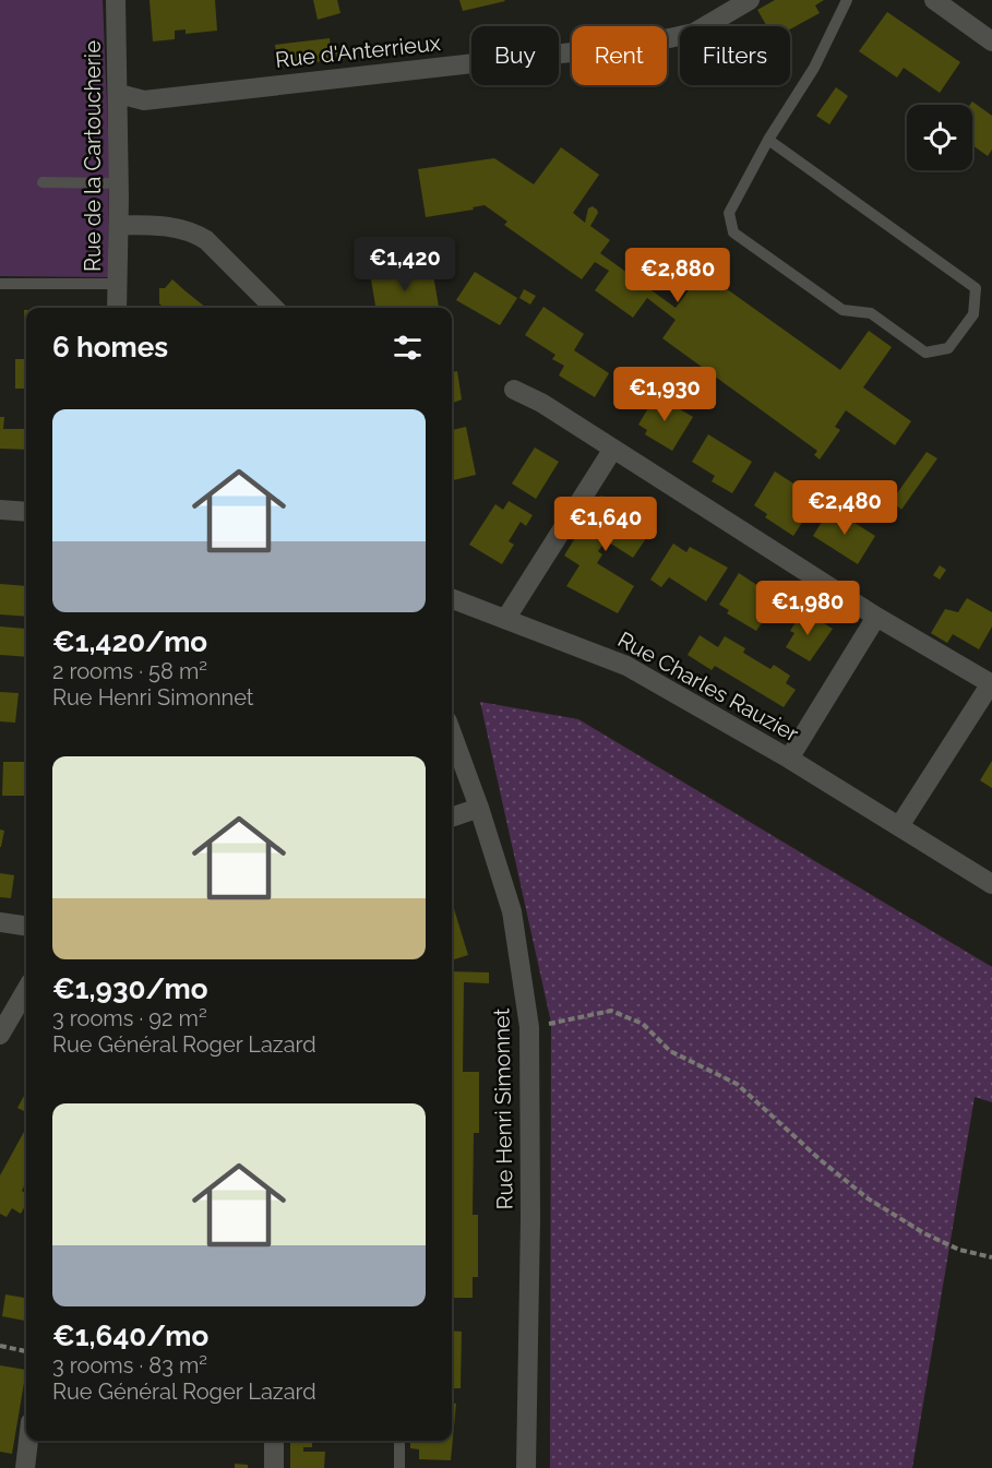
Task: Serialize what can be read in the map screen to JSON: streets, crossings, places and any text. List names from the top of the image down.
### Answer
{
  "streets": {
    "street": [
      "Rue d'Anterrieux",
      "Rue de la Cartoucherie",
      "Rue Charles Rauzier",
      "Rue Henri Simonnet"
    ]
  },
  "crossings": [
    ["Rue d'Anterrieux", "Rue de la Cartoucherie"]
  ],
  "page": {
    "chip": ["Buy", "Rent", "Filters"],
    "price": [
      "€1,420",
      "€2,880",
      "€1,930",
      "€2,480",
      "€1,640",
      "€1,980"
    ],
    "heading": "6 homes",
    "list": [
      {
        "name": "€1,420/mo",
        "note": "2 rooms · 58 m² · Rue Henri Simonnet"
      },
      {
        "name": "€1,930/mo",
        "note": "3 rooms · 92 m² · Rue Général Roger Lazard"
      },
      {
        "name": "€1,640/mo",
        "note": "3 rooms · 83 m² · Rue Général Roger Lazard"
      }
    ]
  }
}
